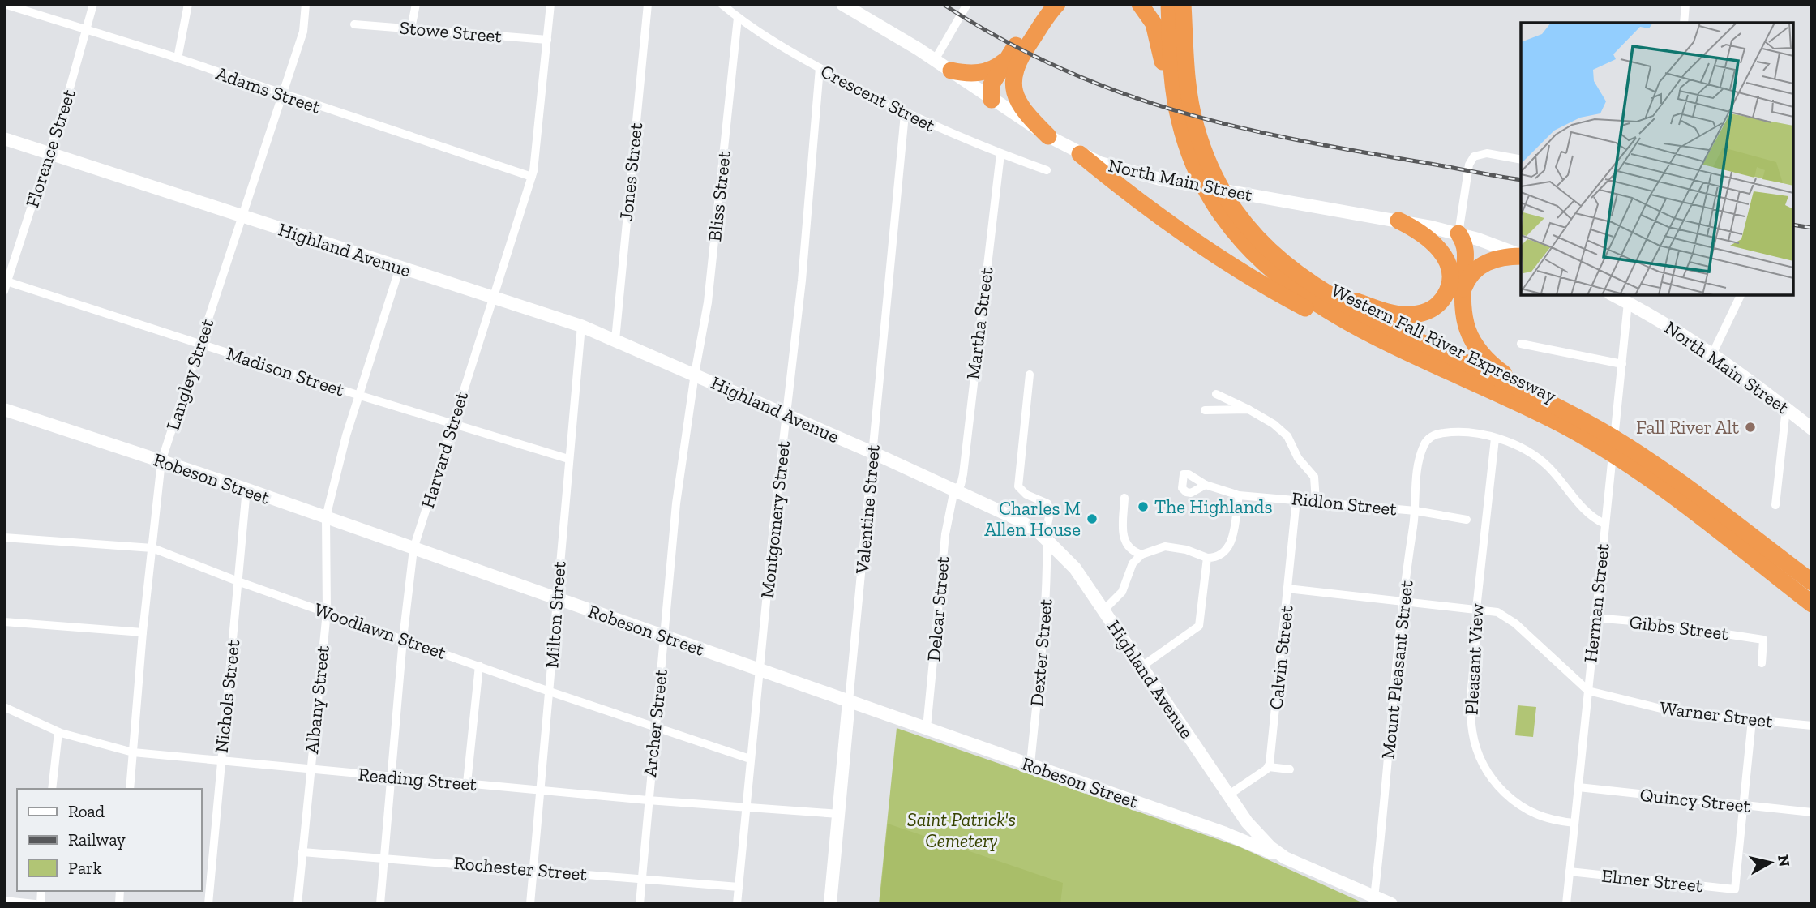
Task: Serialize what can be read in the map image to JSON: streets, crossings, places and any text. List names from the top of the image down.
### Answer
{
  "streets": {
    "highway": ["Western Fall River Expressway"],
    "main road": [
      "North Main Street",
      "Highland Avenue",
      "Robeson Street",
      "Valentine Street"
    ],
    "street": [
      "Stowe Street",
      "Adams Street",
      "Crescent Street",
      "Florence Street",
      "Jones Street",
      "Bliss Street",
      "Martha Street",
      "Madison Street",
      "Langley Street",
      "Harvard Street",
      "Ridlon Street",
      "Montgomery Street",
      "Herman Street",
      "Delcar Street",
      "Milton Street",
      "Gibbs Street",
      "Woodlawn Street",
      "Dexter Street",
      "Calvin Street",
      "Pleasant View",
      "Mount Pleasant Street",
      "Nichols Street",
      "Albany Street",
      "Warner Street",
      "Archer Street",
      "Reading Street",
      "Quincy Street",
      "Rochester Street",
      "Elmer Street"
    ]
  },
  "crossings": [
    ["Stowe Street", "Harvard Street"],
    ["Adams Street", "Florence Street"],
    ["Adams Street", "Langley Street"],
    ["Adams Street", "Harvard Street"],
    ["Crescent Street", "Bliss Street"],
    ["Crescent Street", "Martha Street"],
    ["Crescent Street", "Valentine Street"],
    ["Crescent Street", "Montgomery Street"],
    ["Florence Street", "Highland Avenue"],
    ["Florence Street", "Madison Street"],
    ["Jones Street", "Highland Avenue"],
    ["North Main Street", "Herman Street"],
    ["Bliss Street", "Highland Avenue"],
    ["Bliss Street", "Archer Street"],
    ["Highland Avenue", "Martha Street"],
    ["Highland Avenue", "Langley Street"],
    ["Highland Avenue", "Harvard Street"],
    ["Highland Avenue", "Robeson Street"],
    ["Highland Avenue", "Valentine Street"],
    ["Highland Avenue", "Montgomery Street"],
    ["Highland Avenue", "Delcar Street"],
    ["Highland Avenue", "Milton Street"],
    ["Highland Avenue", "Dexter Street"],
    ["Highland Avenue", "Mount Pleasant Street"],
    ["Highland Avenue", "Albany Street"],
    ["Highland Avenue", "Archer Street"],
    ["Martha Street", "Delcar Street"],
    ["Madison Street", "Langley Street"],
    ["Madison Street", "Harvard Street"],
    ["Madison Street", "Milton Street"],
    ["Madison Street", "Albany Street"],
    ["Langley Street", "Robeson Street"],
    ["Langley Street", "Woodlawn Street"],
    ["Langley Street", "Reading Street"],
    ["Harvard Street", "Robeson Street"],
    ["Harvard Street", "Woodlawn Street"],
    ["Harvard Street", "Reading Street"],
    ["Harvard Street", "Rochester Street"],
    ["Robeson Street", "Valentine Street"],
    ["Robeson Street", "Montgomery Street"],
    ["Robeson Street", "Delcar Street"],
    ["Robeson Street", "Milton Street"],
    ["Robeson Street", "Dexter Street"],
    ["Robeson Street", "Nichols Street"],
    ["Robeson Street", "Albany Street"],
    ["Robeson Street", "Archer Street"],
    ["Ridlon Street", "Calvin Street"],
    ["Ridlon Street", "Mount Pleasant Street"],
    ["Valentine Street", "Reading Street"],
    ["Montgomery Street", "Woodlawn Street"],
    ["Montgomery Street", "Reading Street"],
    ["Montgomery Street", "Rochester Street"],
    ["Herman Street", "Gibbs Street"],
    ["Herman Street", "Pleasant View"],
    ["Herman Street", "Warner Street"],
    ["Herman Street", "Quincy Street"],
    ["Herman Street", "Elmer Street"],
    ["Milton Street", "Woodlawn Street"],
    ["Milton Street", "Reading Street"],
    ["Milton Street", "Rochester Street"],
    ["Woodlawn Street", "Nichols Street"],
    ["Woodlawn Street", "Albany Street"],
    ["Woodlawn Street", "Archer Street"],
    ["Pleasant View", "Mount Pleasant Street"],
    ["Nichols Street", "Reading Street"],
    ["Albany Street", "Reading Street"],
    ["Albany Street", "Rochester Street"],
    ["Archer Street", "Reading Street"],
    ["Archer Street", "Rochester Street"],
    ["Quincy Street", "Elmer Street"]
  ],
  "parks": ["Saint Patrick's Cemetery"],
  "places": ["Fall River Alt", "The Highlands", "Charles M Allen House"],
  "legend": ["Road", "Railway", "Park"],
  "north": "right"
}
